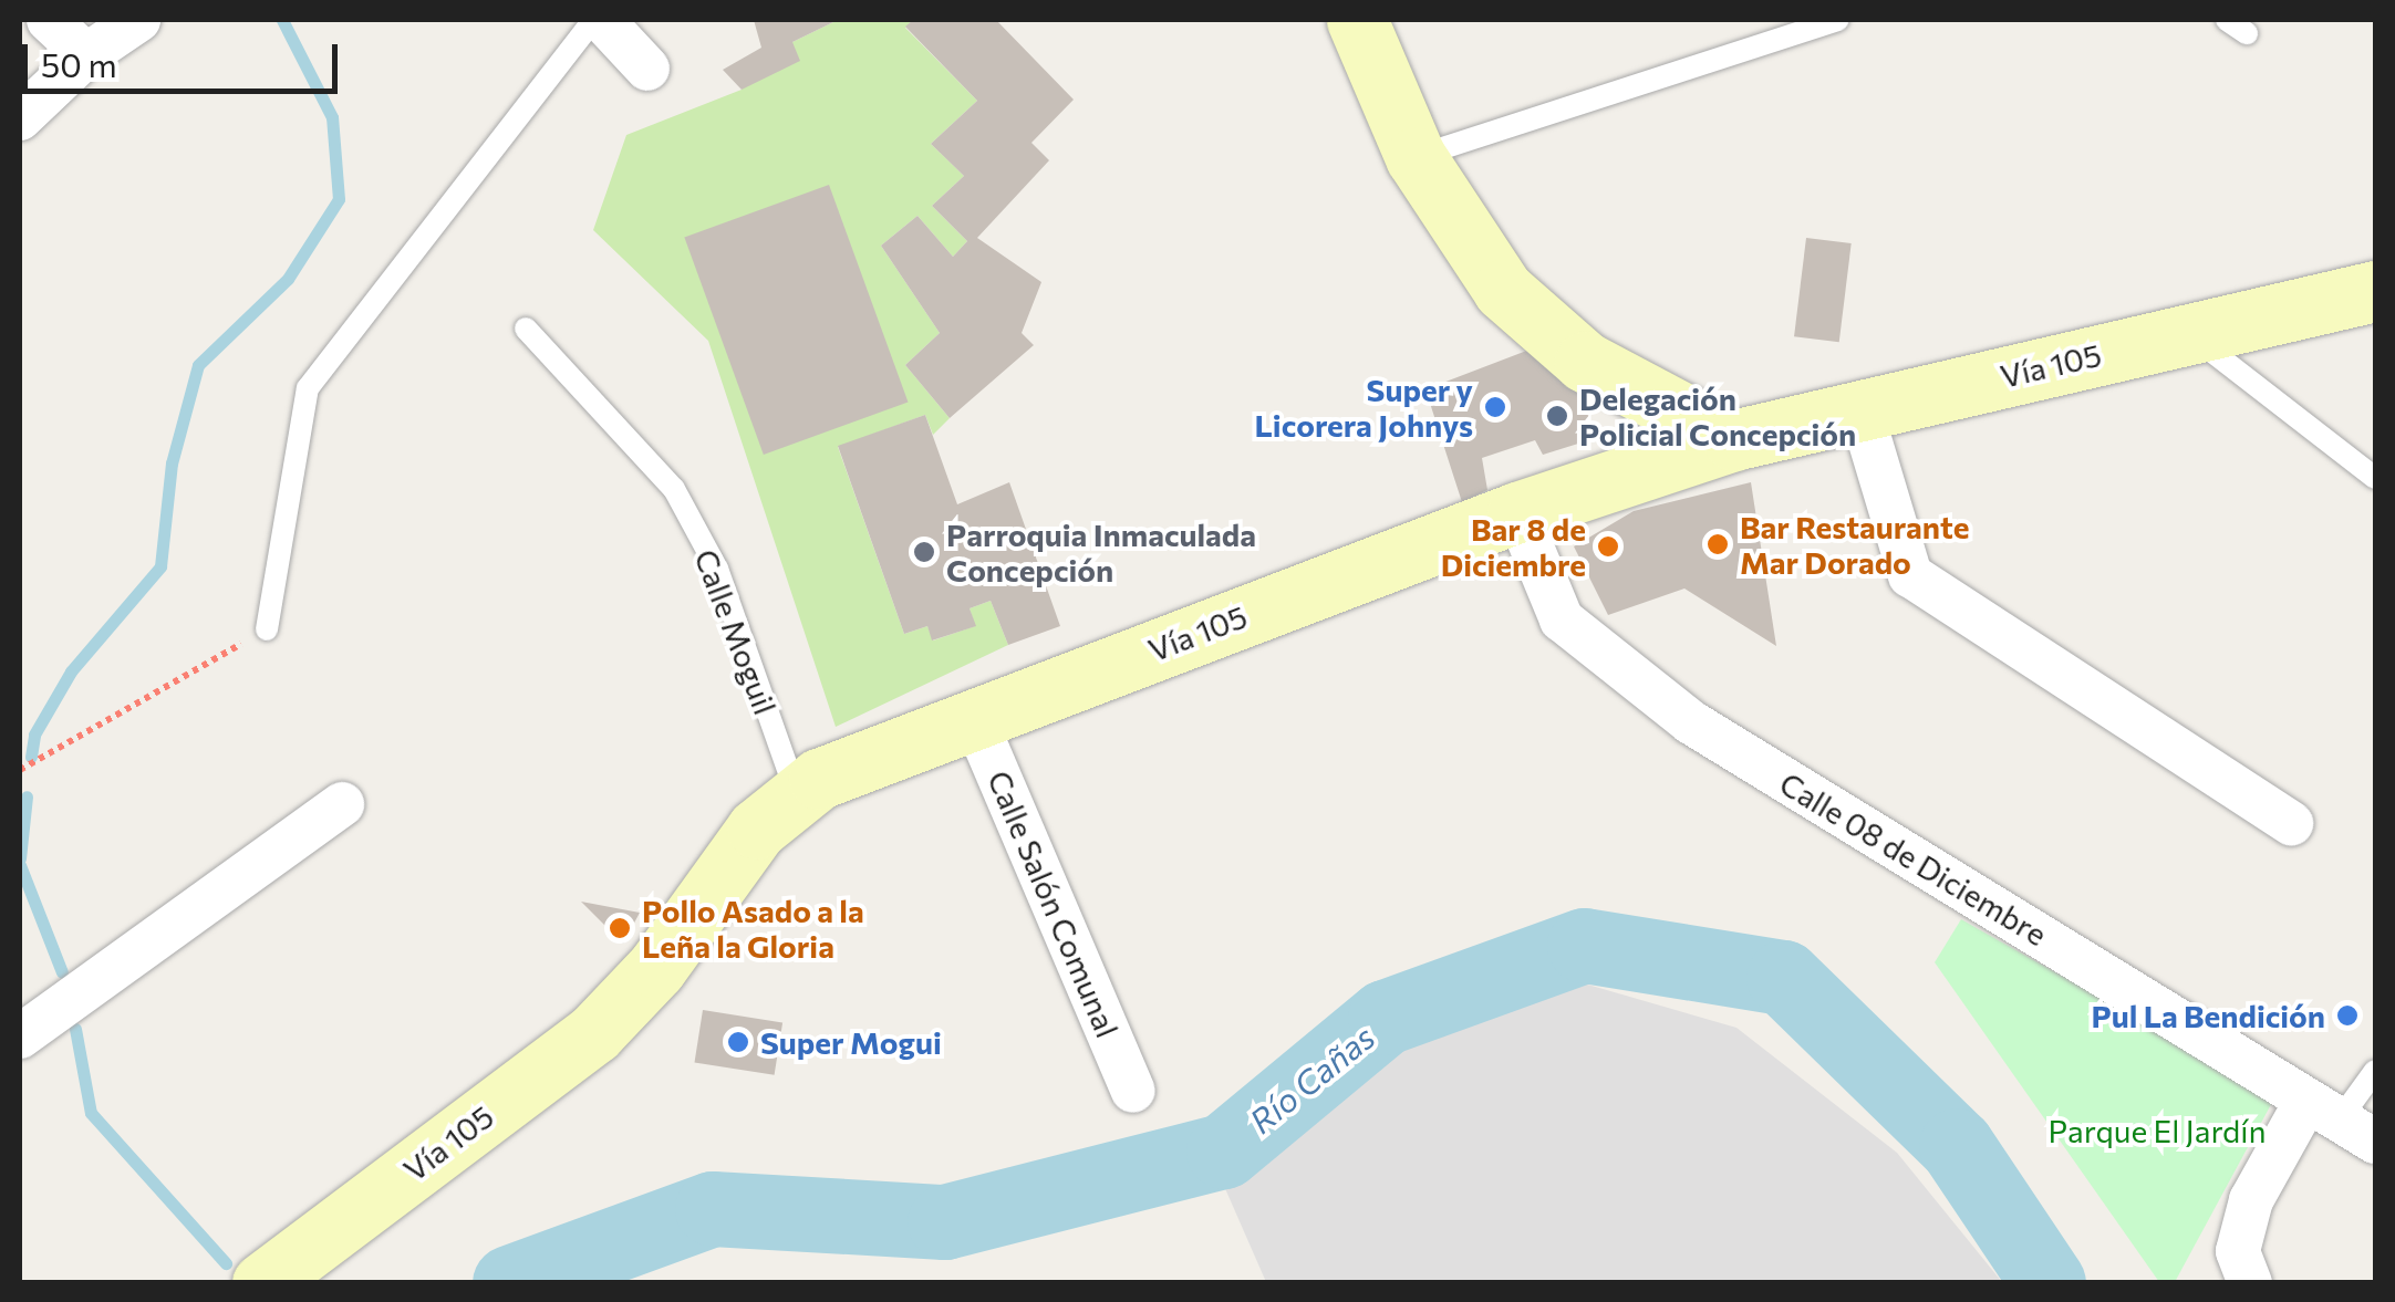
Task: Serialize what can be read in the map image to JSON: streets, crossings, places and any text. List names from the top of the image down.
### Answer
{
  "streets": {
    "main road": ["Vía 105"],
    "street": ["Calle 08 de Diciembre", "Calle Salón Comunal"],
    "lane": ["Calle Moguil"]
  },
  "crossings": [
    ["Vía 105", "Calle Moguil"],
    ["Vía 105", "Calle 08 de Diciembre"],
    ["Vía 105", "Calle Salón Comunal"]
  ],
  "water": ["Río Cañas"],
  "parks": ["Parque El Jardín"],
  "places": [
    "Super y Licorera Johnys",
    "Delegación Policial Concepción",
    "Bar Restaurante Mar Dorado",
    "Bar 8 de Diciembre",
    "Parroquia Inmaculada Concepción",
    "Pollo Asado a la Leña la Gloria",
    "Pul La Bendición",
    "Super Mogui"
  ],
  "scale_bar": "50 m"
}
